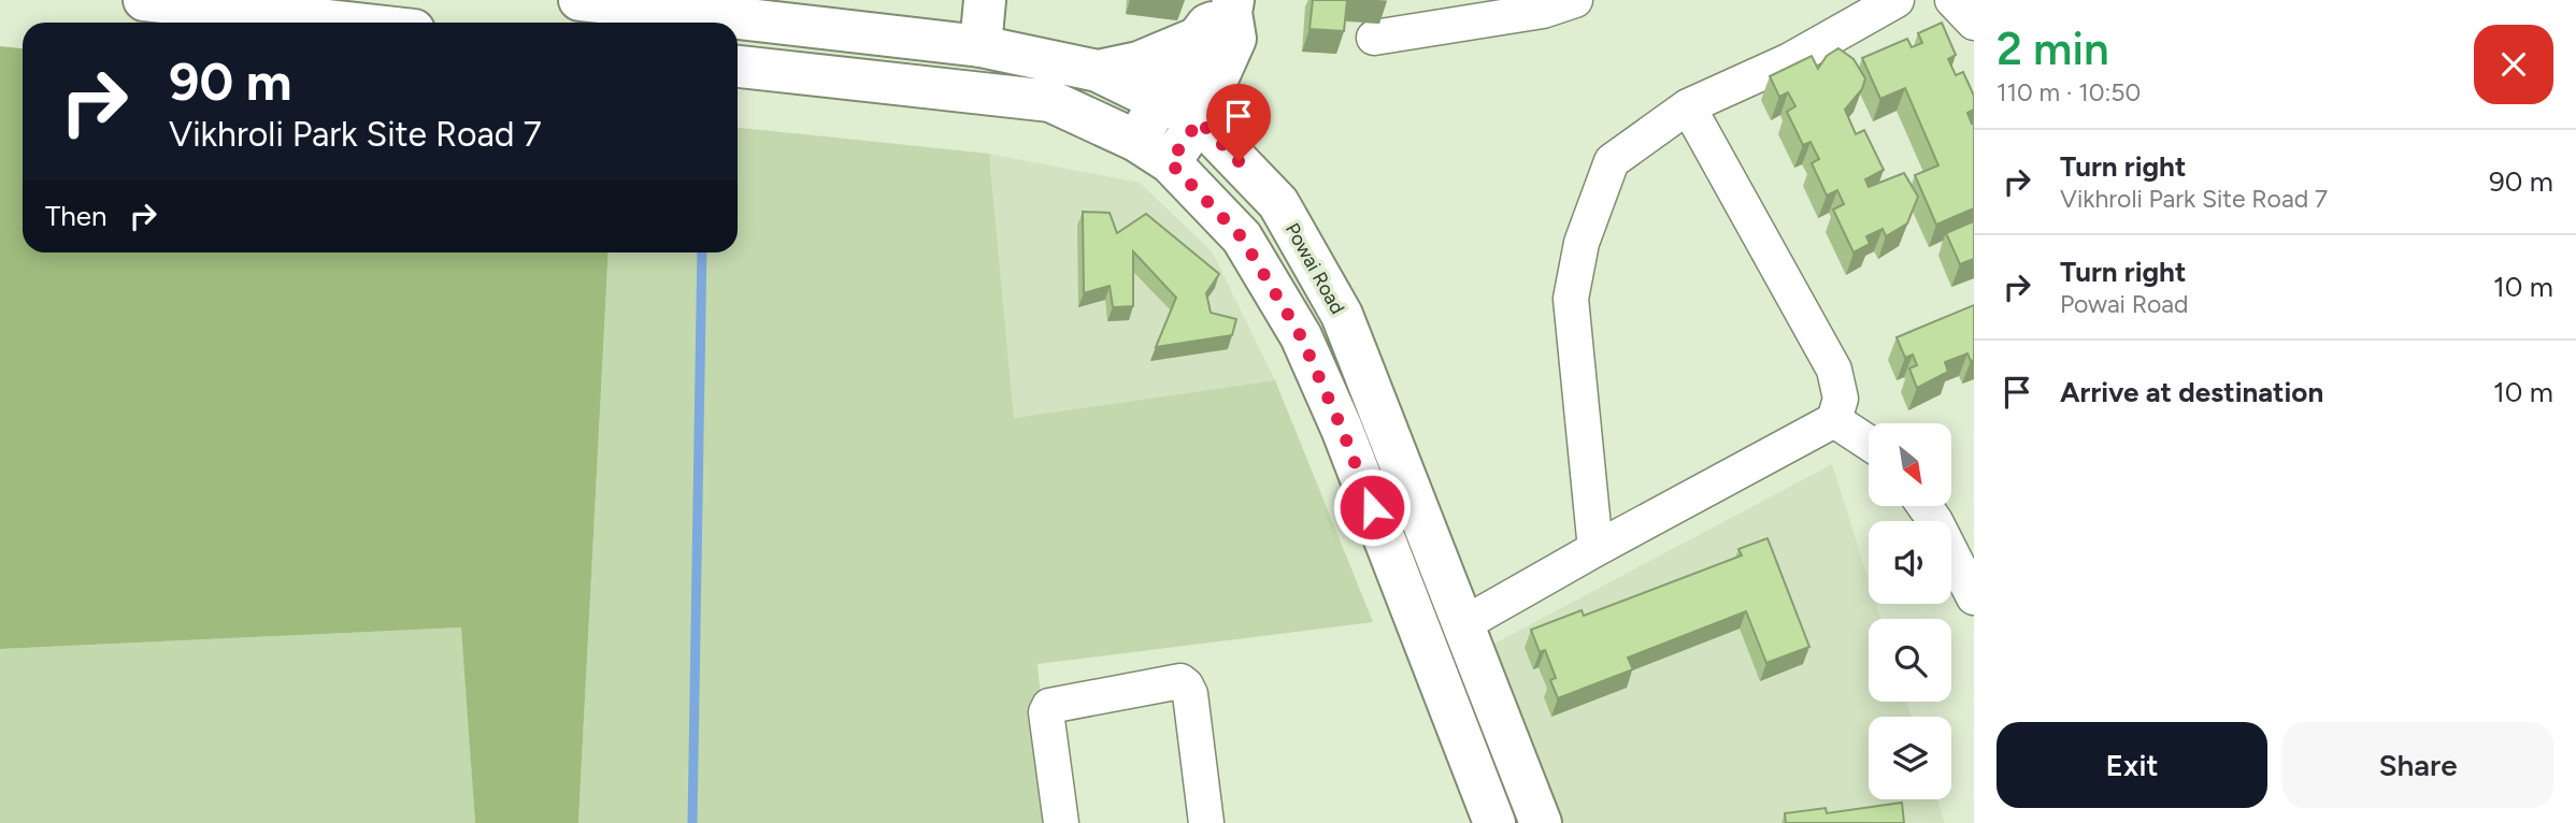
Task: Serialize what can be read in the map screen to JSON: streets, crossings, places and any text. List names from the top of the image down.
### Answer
{
  "streets": {
    "main road": ["Powai Road"]
  },
  "north": "bottom right",
  "page": {
    "heading": ["2 min", "110 m · 10:50"],
    "turn": ["90 m", "Vikhroli Park Site Road 7"],
    "list": [
      {
        "name": "Turn right",
        "note": "Vikhroli Park Site Road 7",
        "value": "90 m"
      },
      {
        "name": "Turn right",
        "note": "Powai Road",
        "value": "10 m"
      },
      {
        "name": "Arrive at destination",
        "value": "10 m"
      }
    ],
    "then": "Then",
    "buttons": ["Exit", "Share"]
  }
}
